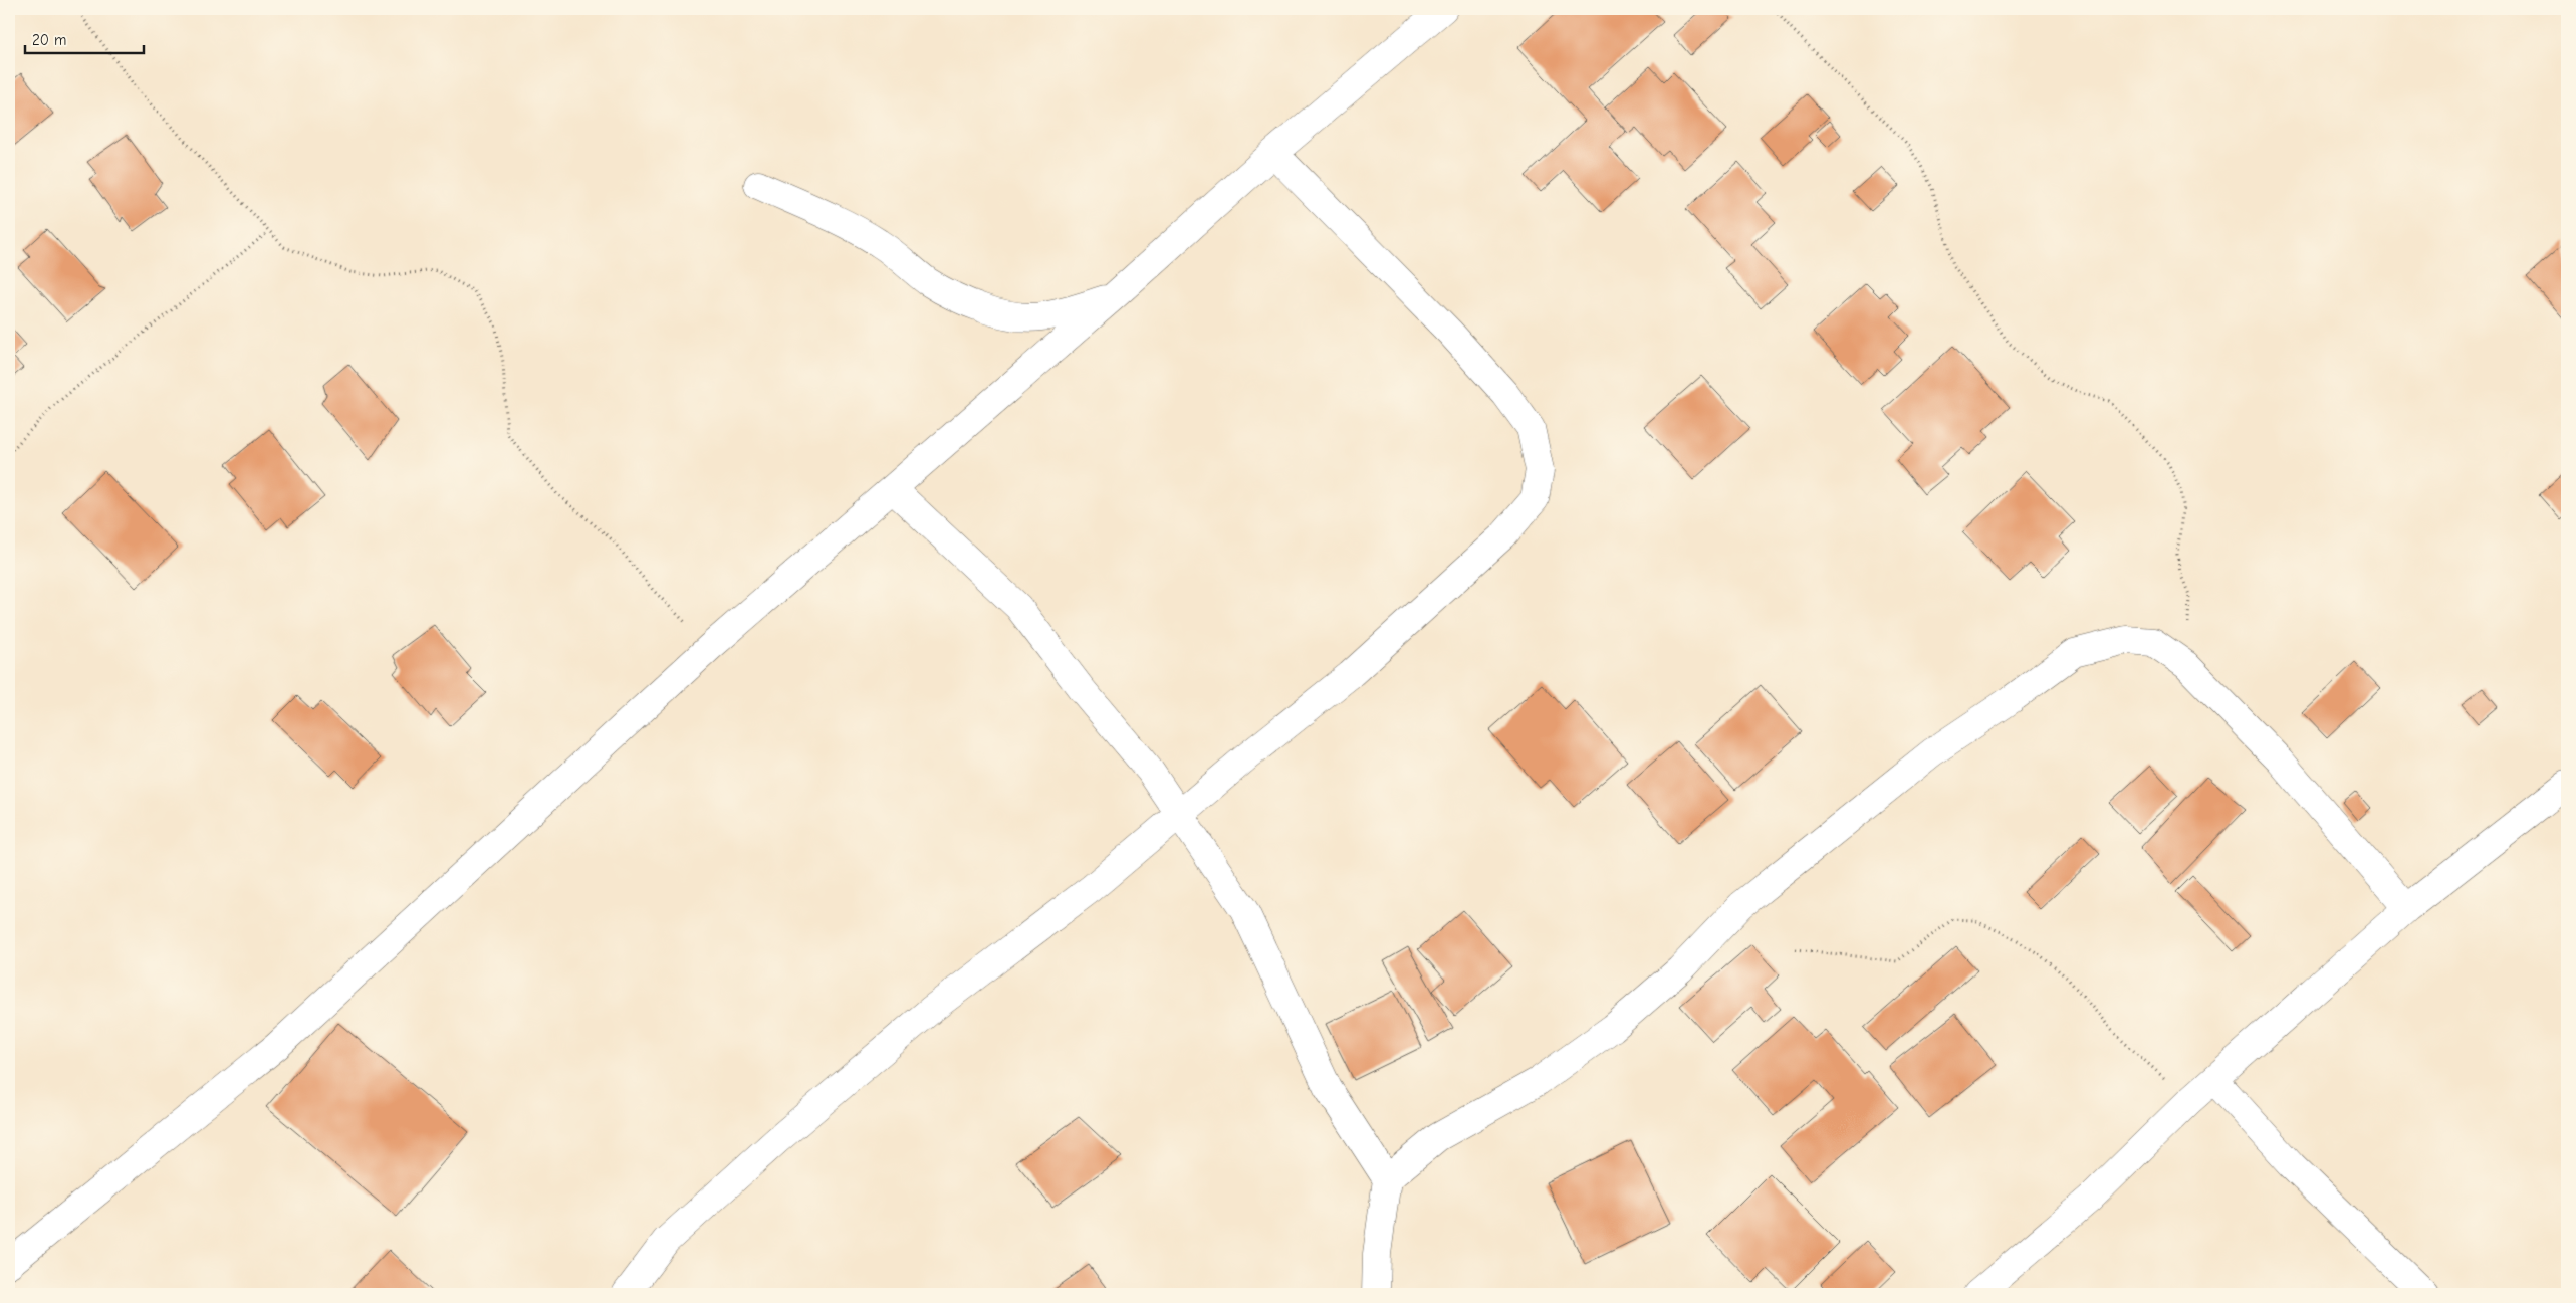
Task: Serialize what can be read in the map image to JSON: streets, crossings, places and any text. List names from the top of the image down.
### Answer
{
  "scale_bar": "20 m"
}
